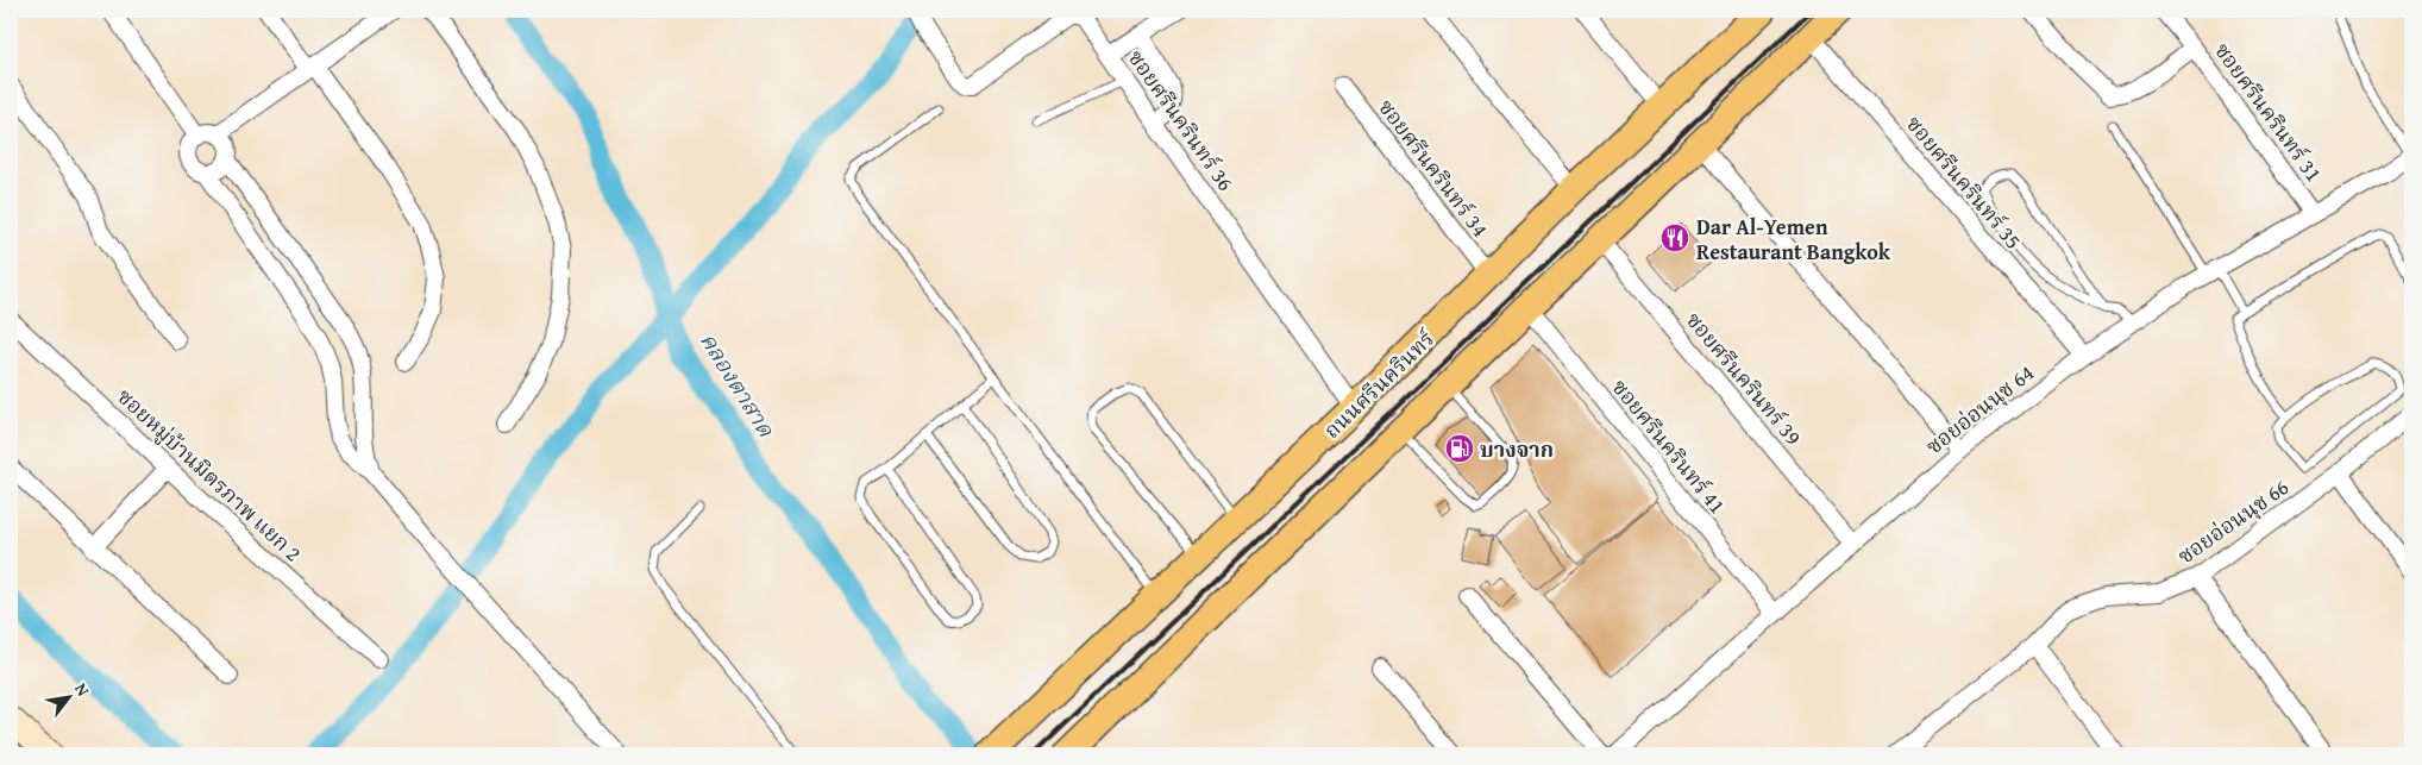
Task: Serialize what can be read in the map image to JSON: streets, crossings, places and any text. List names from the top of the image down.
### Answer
{
  "streets": {
    "main road": ["ถนนศรีนครินทร์"],
    "street": [
      "ซอยศรีนครินทร์ 31",
      "ซอยศรีนครินทร์ 36",
      "ซอยศรีนครินทร์ 34",
      "ซอยศรีนครินทร์ 35",
      "ซอยศรีนครินทร์ 39",
      "ซอยอ่อนนุช 64",
      "ซอยศรีนครินทร์ 41",
      "ซอยหมู่บ้านมิตรภาพ แยก 2",
      "ซอยอ่อนนุช 66"
    ]
  },
  "crossings": [
    ["ซอยศรีนครินทร์ 31", "ซอยอ่อนนุช 64"],
    ["ซอยศรีนครินทร์ 36", "ถนนศรีนครินทร์"],
    ["ซอยศรีนครินทร์ 34", "ถนนศรีนครินทร์"],
    ["ซอยศรีนครินทร์ 35", "ซอยอ่อนนุช 64"],
    ["ซอยศรีนครินทร์ 39", "ซอยอ่อนนุช 64"],
    ["ซอยอ่อนนุช 64", "ซอยศรีนครินทร์ 41"]
  ],
  "water": ["คลองตาสาด"],
  "places": {
    "restaurant": ["Dar Al-Yemen Restaurant Bangkok"],
    "fuel station": ["บางจาก"]
  },
  "north": "top right"
}
